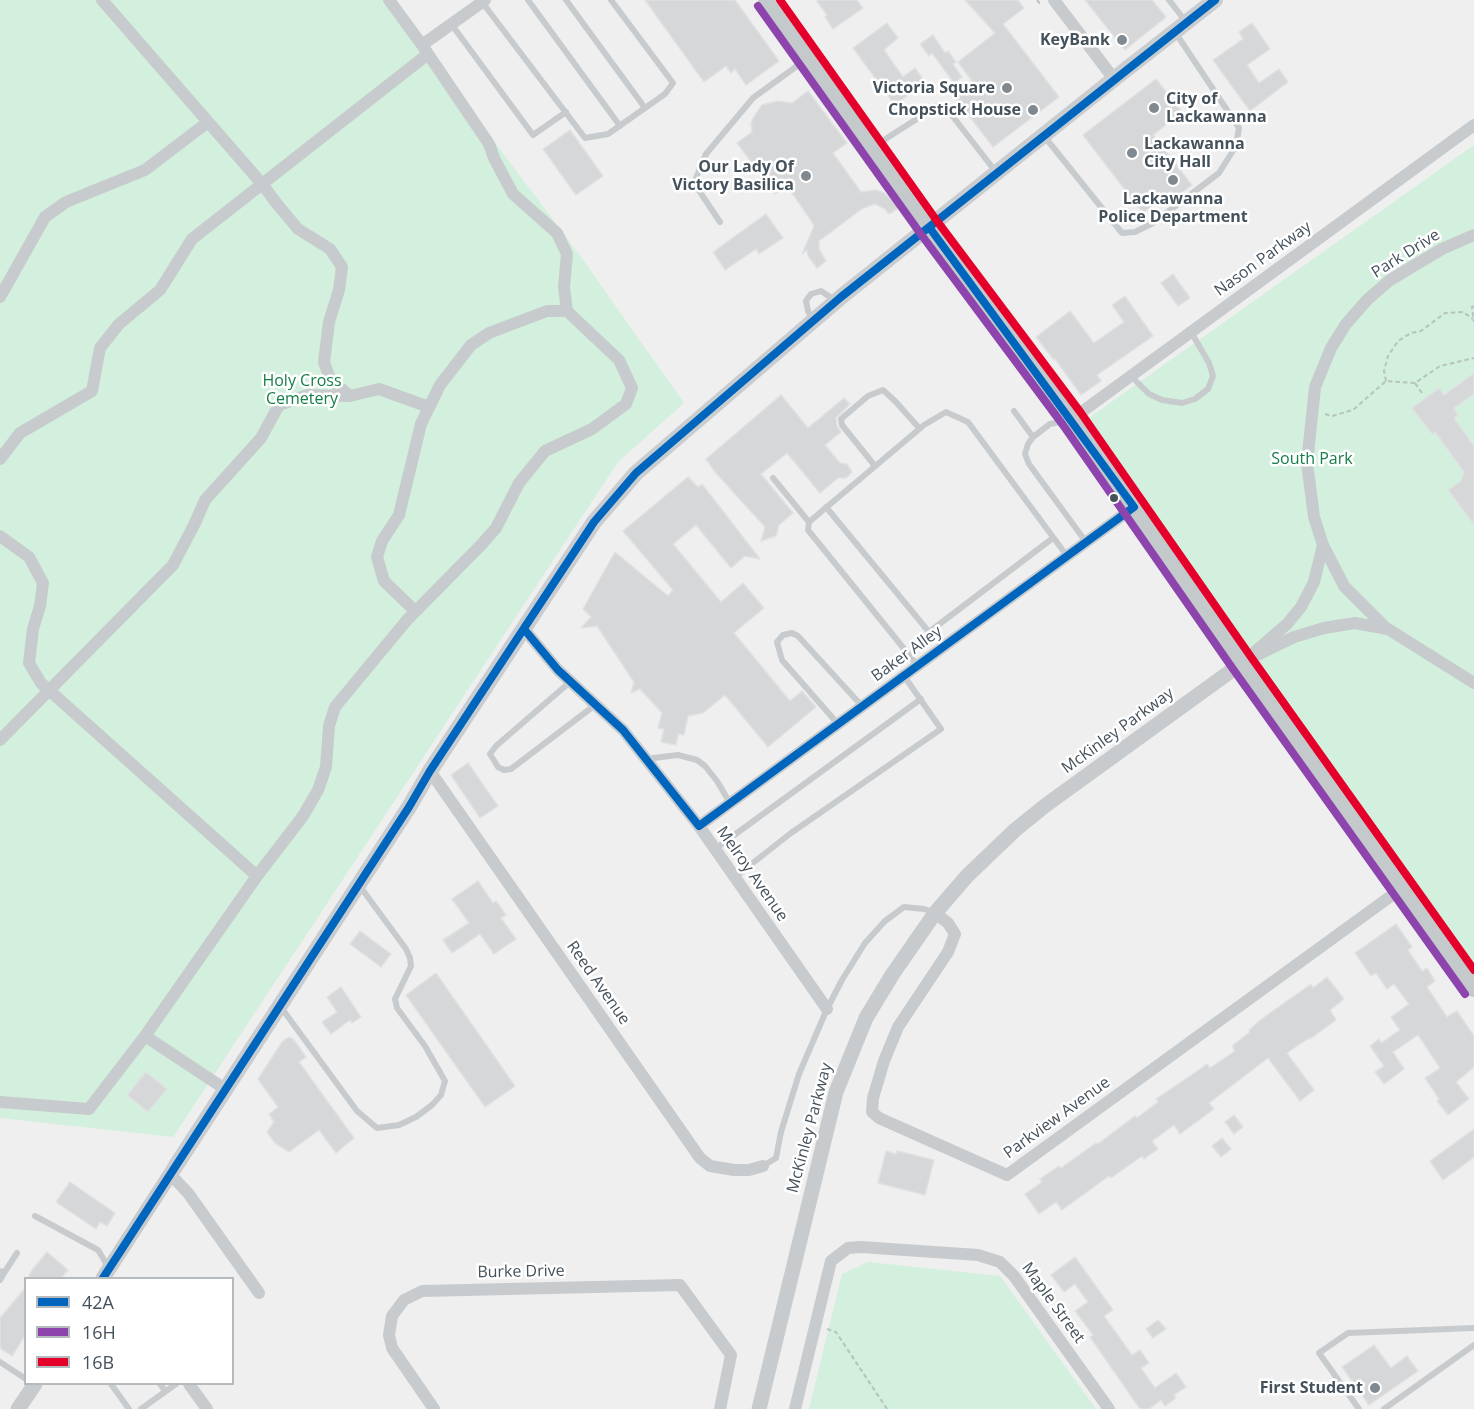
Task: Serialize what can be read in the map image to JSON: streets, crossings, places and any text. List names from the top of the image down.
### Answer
{
  "streets": {
    "street": [
      "Park Drive",
      "Nason Parkway",
      "Baker Alley",
      "McKinley Parkway",
      "Melroy Avenue",
      "Reed Avenue",
      "Parkview Avenue",
      "Burke Drive",
      "Maple Street"
    ]
  },
  "crossings": [
    ["Park Drive", "McKinley Parkway"],
    ["Baker Alley", "Melroy Avenue"],
    ["McKinley Parkway", "Parkview Avenue"]
  ],
  "parks": ["Holy Cross Cemetery", "South Park"],
  "places": [
    "KeyBank",
    "Victoria Square",
    "City of Lackawanna",
    "Chopstick House",
    "Lackawanna City Hall",
    "Our Lady Of Victory Basilica",
    "Lackawanna Police Department",
    "First Student"
  ],
  "lines": ["transit line 42A", "transit line 16B", "transit line 16H"],
  "legend": ["42A", "16H", "16B"]
}
